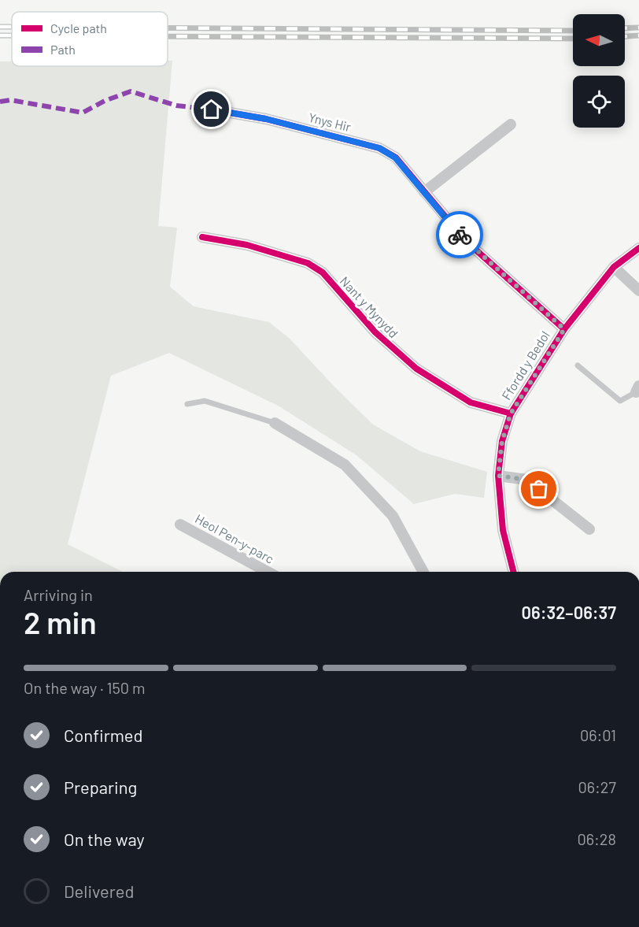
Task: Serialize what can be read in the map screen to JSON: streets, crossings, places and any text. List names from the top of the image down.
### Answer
{
  "streets": {
    "street": [
      "Ynys Hir",
      "Nant y Mynydd",
      "Ffordd y Bedol",
      "Heol Pen-y-parc"
    ]
  },
  "crossings": [
    ["Ynys Hir", "Ffordd y Bedol"],
    ["Nant y Mynydd", "Ffordd y Bedol"]
  ],
  "legend": ["Cycle path", "Path"],
  "north": "left",
  "page": {
    "heading": ["2 min", "Arriving in", "06:32–06:37"],
    "bar": "On the way · 150 m",
    "list": [
      ["Confirmed", "06:01"],
      ["Preparing", "06:27"],
      ["On the way", "06:28"],
      "Delivered"
    ]
  }
}
